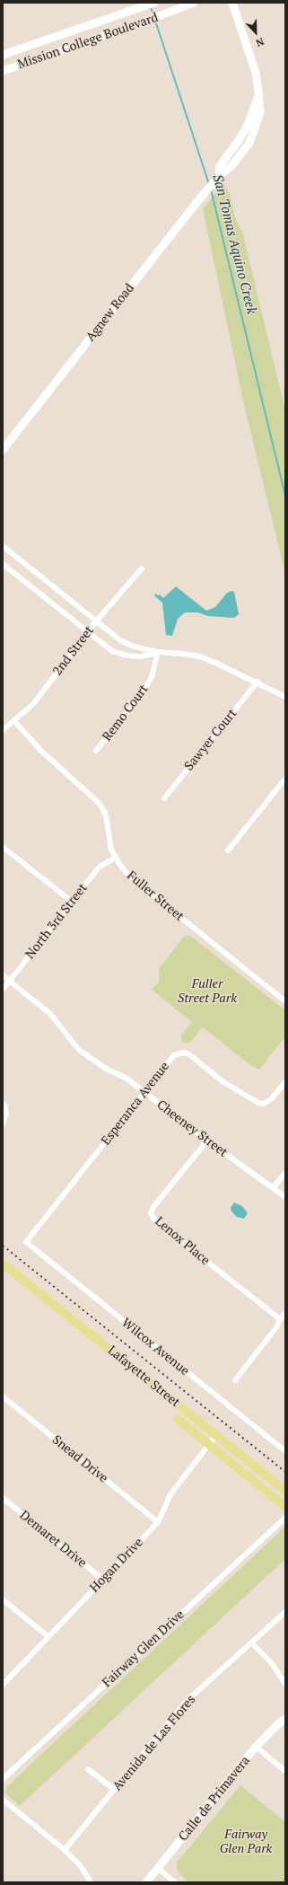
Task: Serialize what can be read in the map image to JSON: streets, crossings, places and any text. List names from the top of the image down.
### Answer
{
  "streets": {
    "main road": ["Lafayette Street"],
    "street": [
      "Mission College Boulevard",
      "Agnew Road",
      "2nd Street",
      "Remo Court",
      "Sawyer Court",
      "Fuller Street",
      "North 3rd Street",
      "Esperanca Avenue",
      "Cheeney Street",
      "Lenox Place",
      "Wilcox Avenue",
      "Snead Drive",
      "Demaret Drive",
      "Hogan Drive",
      "Fairway Glen Drive",
      "Avenida de Las Flores",
      "Calle de Primavera"
    ]
  },
  "crossings": [
    ["2nd Street", "Fuller Street"],
    ["Fuller Street", "North 3rd Street"],
    ["North 3rd Street", "Cheeney Street"],
    ["Esperanca Avenue", "Cheeney Street"],
    ["Esperanca Avenue", "Wilcox Avenue"],
    ["Cheeney Street", "Lenox Place"],
    ["Lafayette Street", "Hogan Drive"],
    ["Snead Drive", "Hogan Drive"],
    ["Demaret Drive", "Hogan Drive"]
  ],
  "water": ["San Tomas Aquino Creek"],
  "parks": ["Fuller Street Park", "Fairway Glen Park"],
  "north": "bottom right"
}
